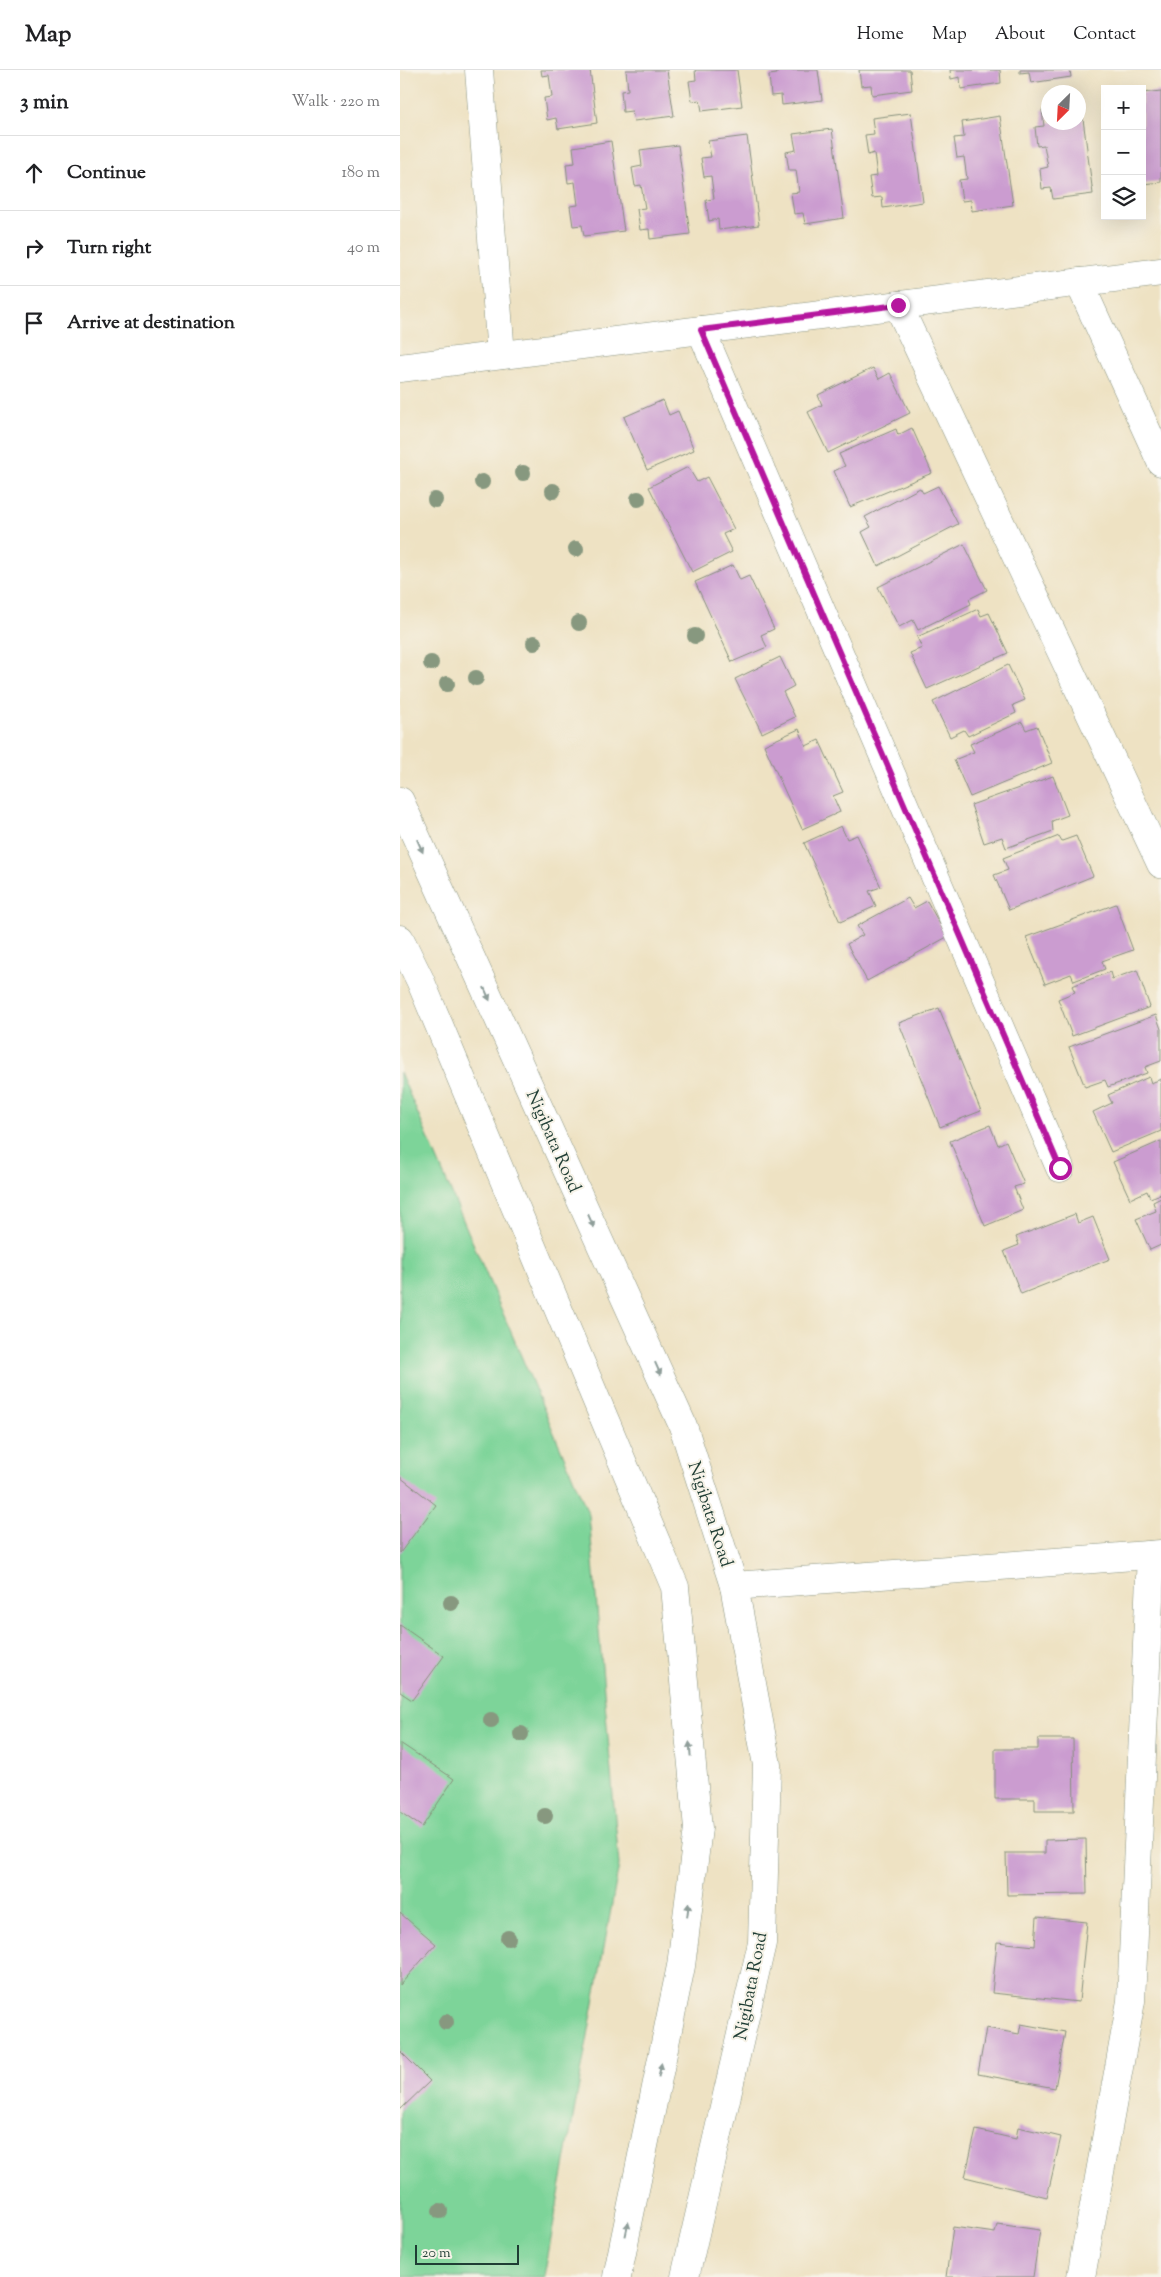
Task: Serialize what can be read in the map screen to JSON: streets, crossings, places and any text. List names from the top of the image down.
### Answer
{
  "streets": {
    "street": ["Nigibata Road"]
  },
  "scale_bar": "20 m",
  "north": "bottom left",
  "page": {
    "header": "Map",
    "nav": [
      "Home",
      "Map",
      "About",
      "Contact"
    ],
    "heading": ["3 min", "Walk · 220 m"],
    "map_buttons": ["+", "−"],
    "list": [
      ["Continue", "180 m"],
      ["Turn right", "40 m"],
      "Arrive at destination"
    ],
    "scale": "20 m"
  }
}
